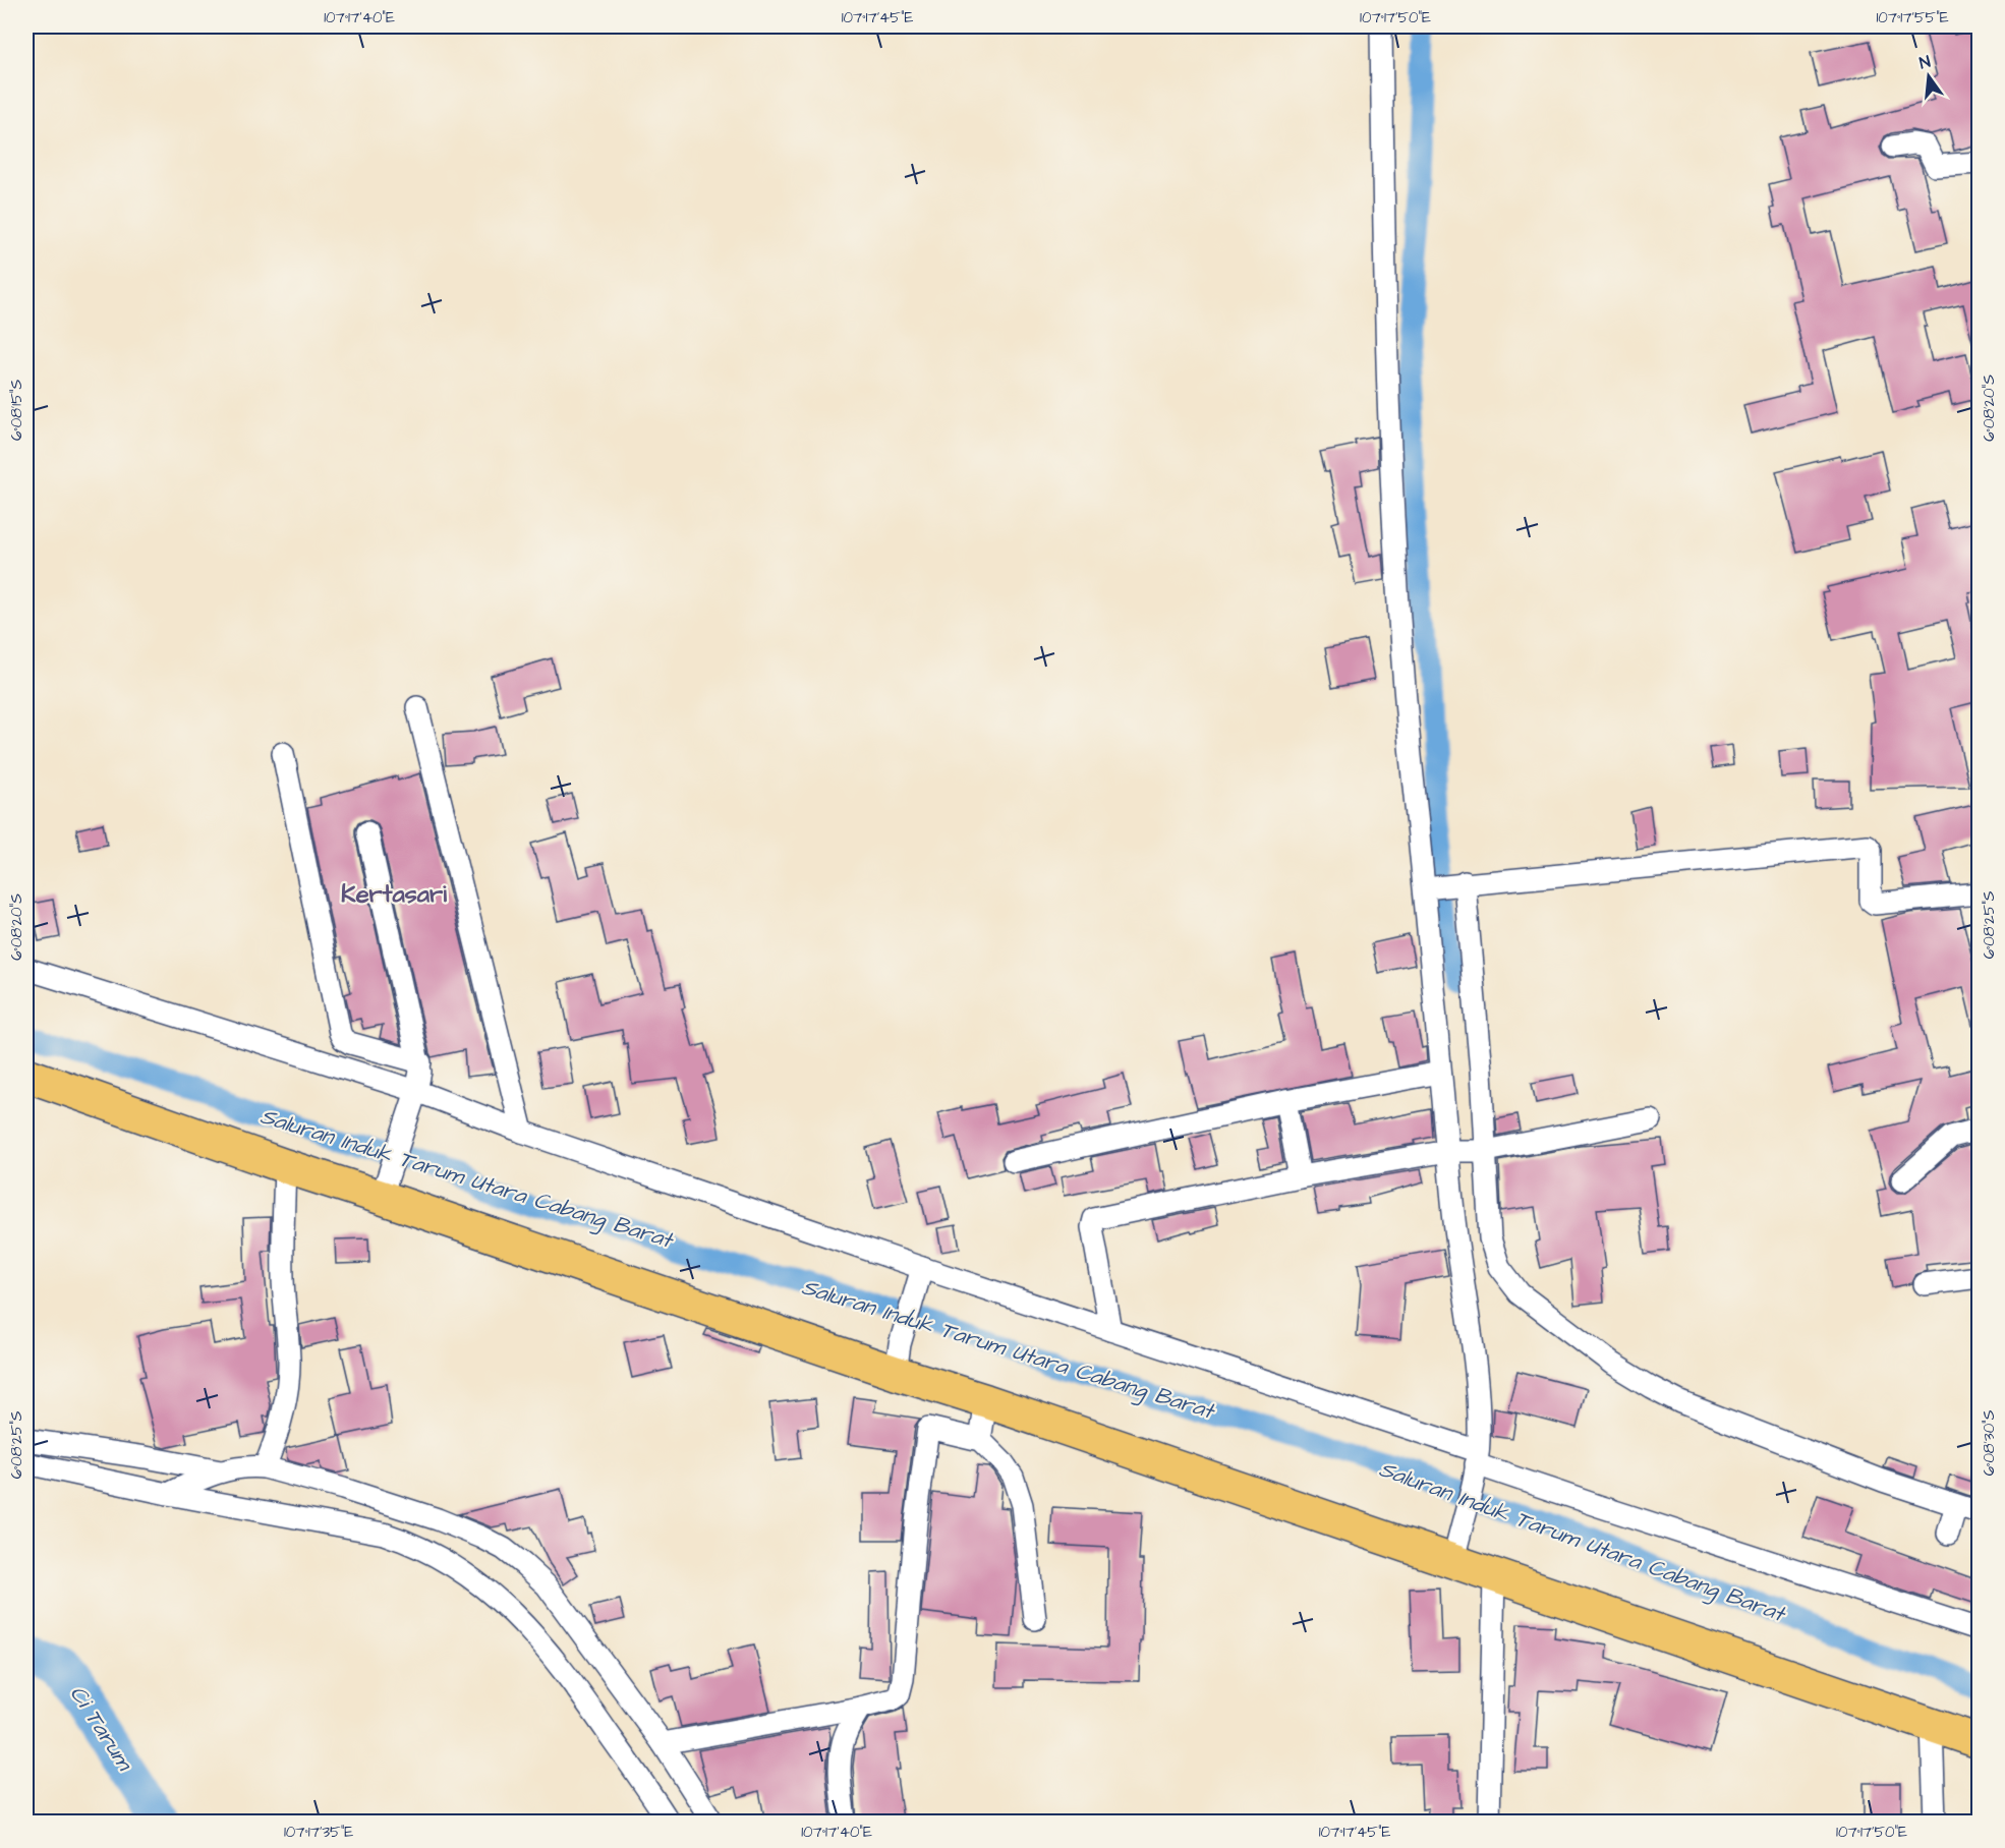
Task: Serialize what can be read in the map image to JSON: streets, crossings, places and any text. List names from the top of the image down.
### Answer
{
  "districts": ["Kertasari"],
  "water": ["Saluran Induk Tarum Utara Cabang Barat", "Ci Tarum"],
  "north": "top",
  "coordinates": [
    "107°17'40\"E",
    "107°17'45\"E",
    "107°17'50\"E",
    "107°17'55\"E",
    "6°08'20\"S",
    "6°08'15\"S",
    "6°08'25\"S",
    "6°08'30\"S",
    "107°17'35\"E"
  ]
}
